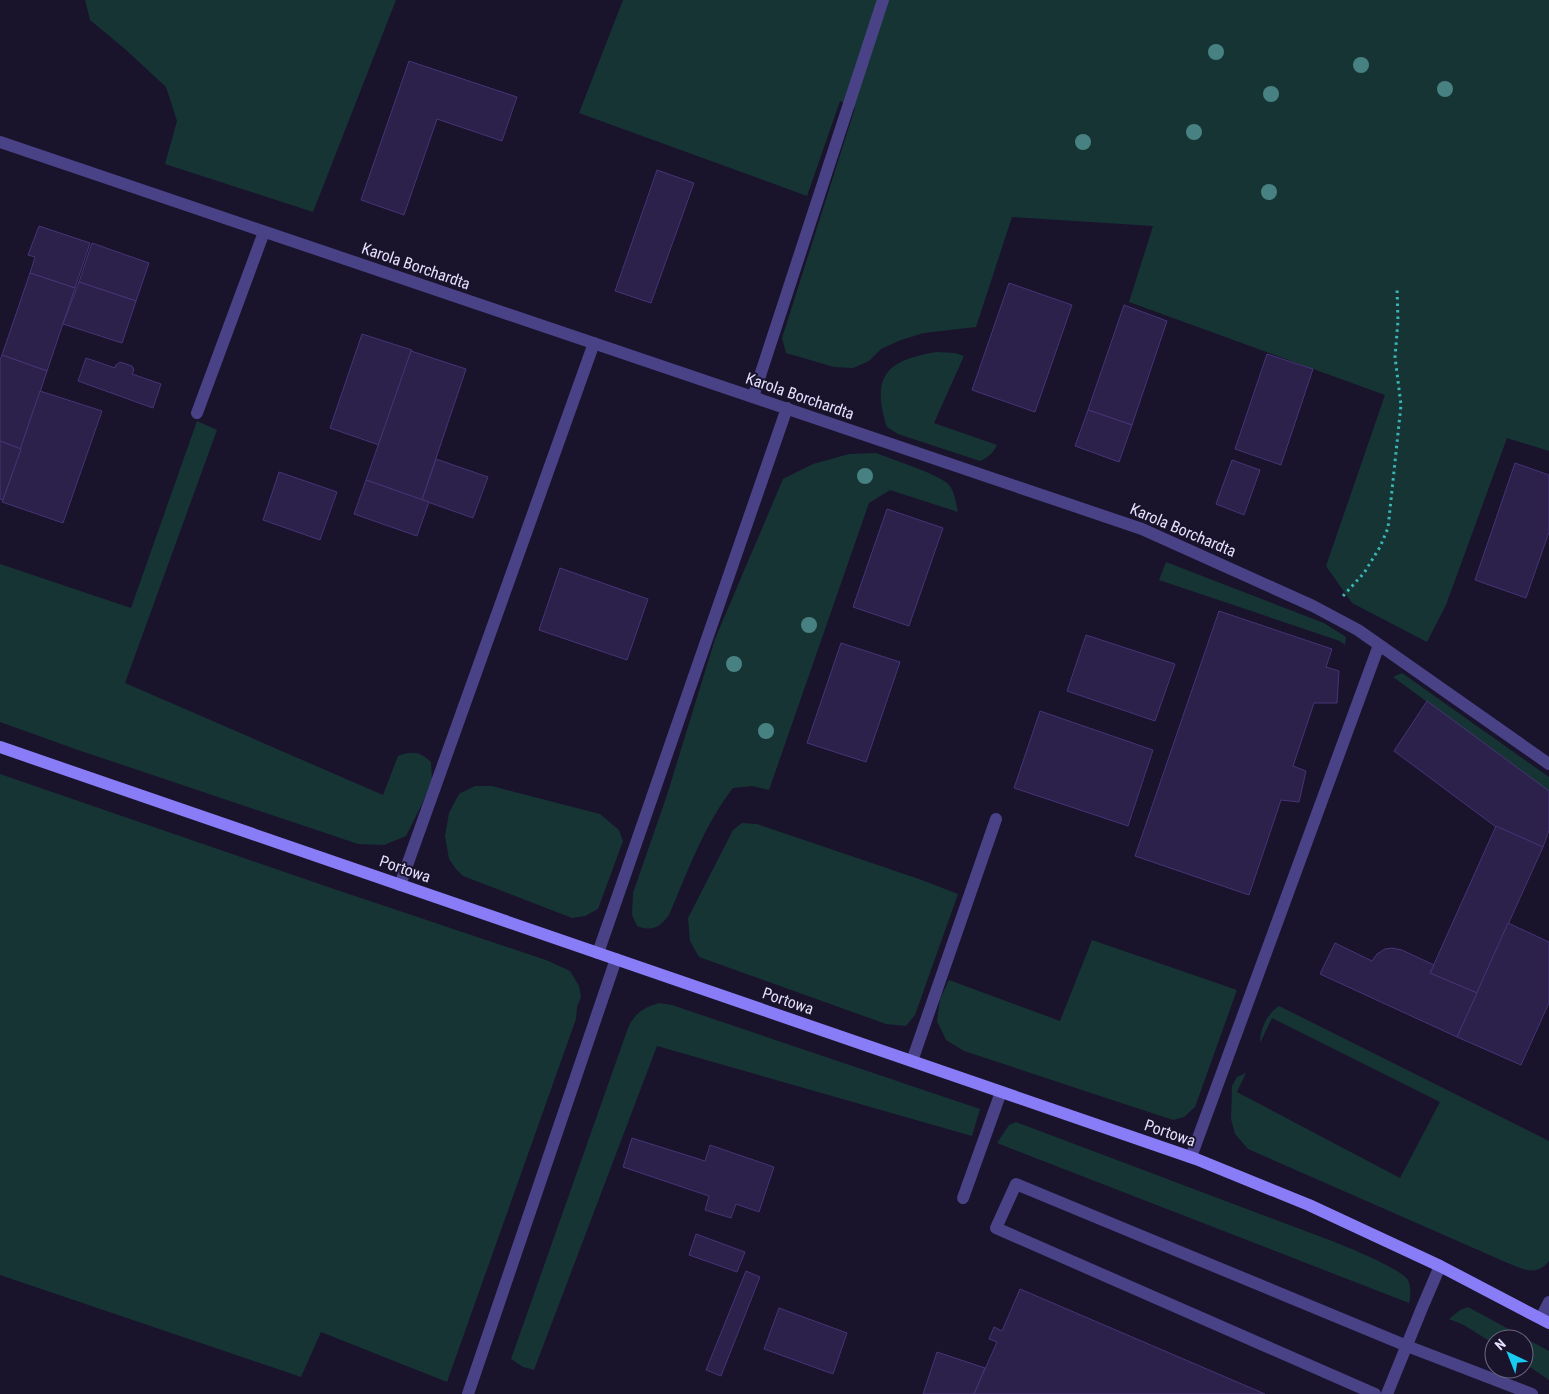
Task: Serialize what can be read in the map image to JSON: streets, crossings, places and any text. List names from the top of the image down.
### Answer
{
  "streets": {
    "main road": ["Portowa"],
    "street": ["Karola Borchardta"]
  },
  "north": "top left"
}
